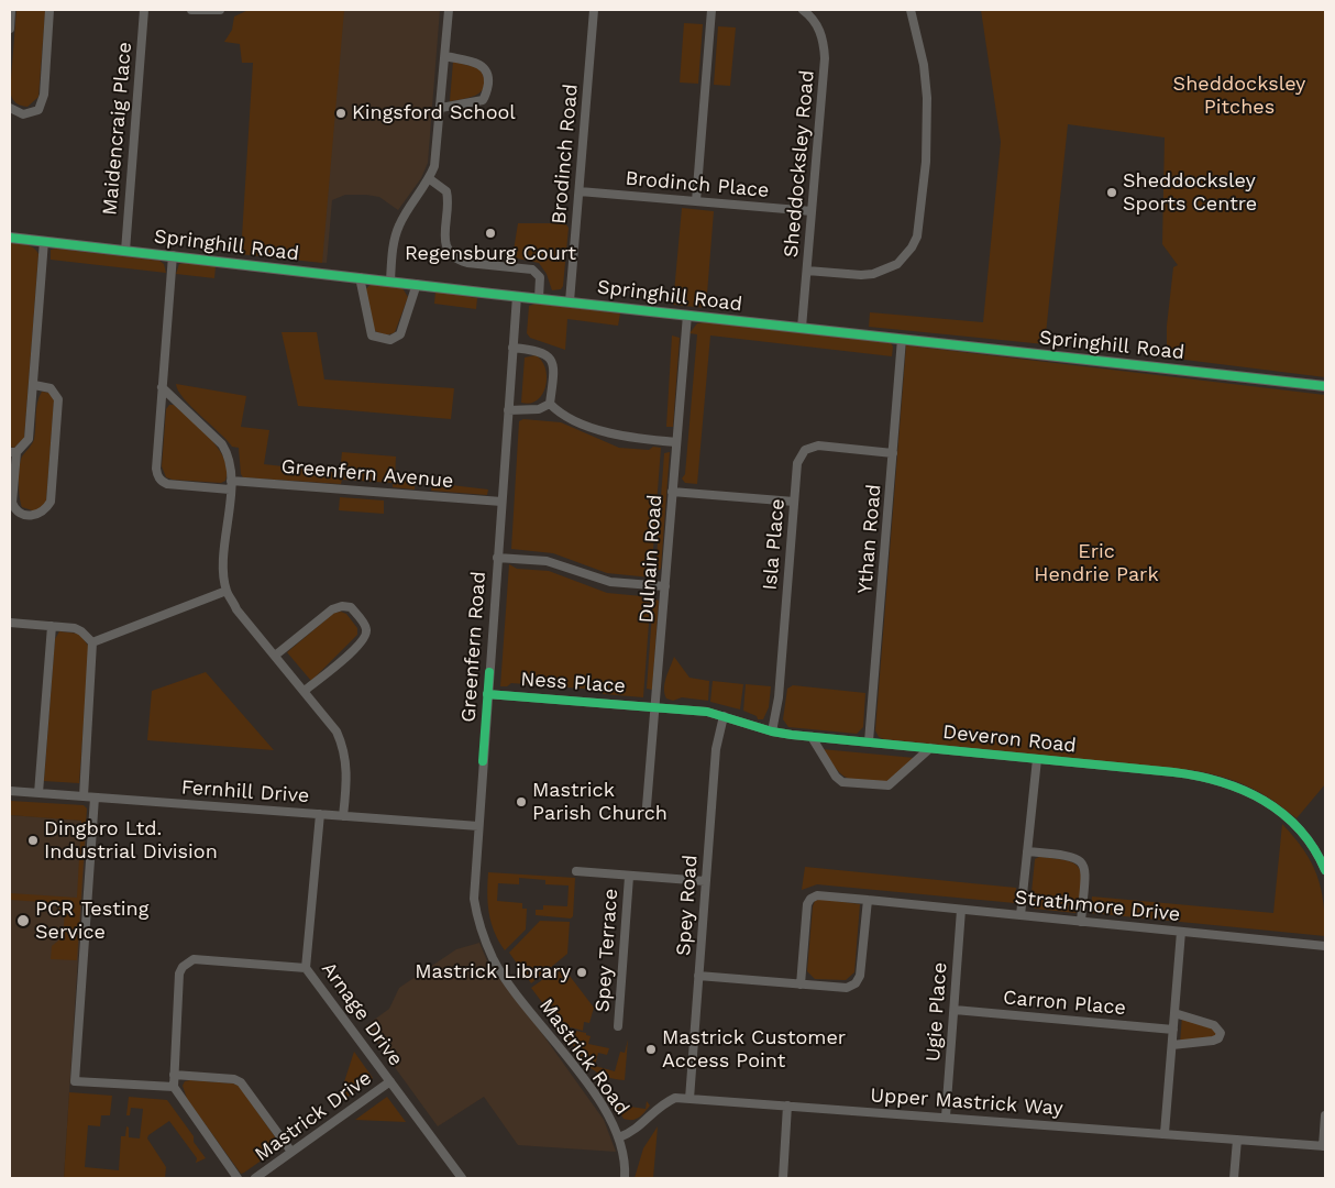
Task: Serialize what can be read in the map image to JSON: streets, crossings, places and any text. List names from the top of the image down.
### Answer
{
  "streets": {
    "street": [
      "Maidencraig Place",
      "Brodinch Road",
      "Sheddocksley Road",
      "Brodinch Place",
      "Springhill Road",
      "Greenfern Avenue",
      "Ythan Road",
      "Isla Place",
      "Dulnain Road",
      "Greenfern Road",
      "Ness Place",
      "Deveron Road",
      "Fernhill Drive",
      "Spey Road",
      "Strathmore Drive",
      "Spey Terrace",
      "Carron Place",
      "Ugie Place",
      "Arnage Drive",
      "Mastrick Road",
      "Upper Mastrick Way",
      "Mastrick Drive"
    ]
  },
  "crossings": [
    ["Maidencraig Place", "Springhill Road"],
    ["Brodinch Road", "Brodinch Place"],
    ["Brodinch Road", "Springhill Road"],
    ["Sheddocksley Road", "Brodinch Place"],
    ["Sheddocksley Road", "Springhill Road"],
    ["Springhill Road", "Ythan Road"],
    ["Springhill Road", "Dulnain Road"],
    ["Springhill Road", "Greenfern Road"],
    ["Greenfern Avenue", "Greenfern Road"],
    ["Ythan Road", "Isla Place"],
    ["Ythan Road", "Deveron Road"],
    ["Isla Place", "Deveron Road"],
    ["Dulnain Road", "Ness Place"],
    ["Dulnain Road", "Deveron Road"],
    ["Greenfern Road", "Ness Place"],
    ["Greenfern Road", "Fernhill Drive"],
    ["Greenfern Road", "Mastrick Road"],
    ["Ness Place", "Deveron Road"],
    ["Deveron Road", "Spey Road"],
    ["Fernhill Drive", "Arnage Drive"],
    ["Spey Road", "Spey Terrace"],
    ["Spey Road", "Upper Mastrick Way"],
    ["Strathmore Drive", "Ugie Place"],
    ["Carron Place", "Ugie Place"],
    ["Ugie Place", "Upper Mastrick Way"],
    ["Arnage Drive", "Mastrick Drive"],
    ["Mastrick Road", "Upper Mastrick Way"]
  ],
  "parks": ["Sheddocksley Pitches", "Eric Hendrie Park"],
  "places": [
    "Kingsford School",
    "Sheddocksley Sports Centre",
    "Regensburg Court",
    "Mastrick Parish Church",
    "Dingbro Ltd. Industrial Division",
    "PCR Testing Service",
    "Mastrick Library",
    "Mastrick Customer Access Point"
  ]
}
